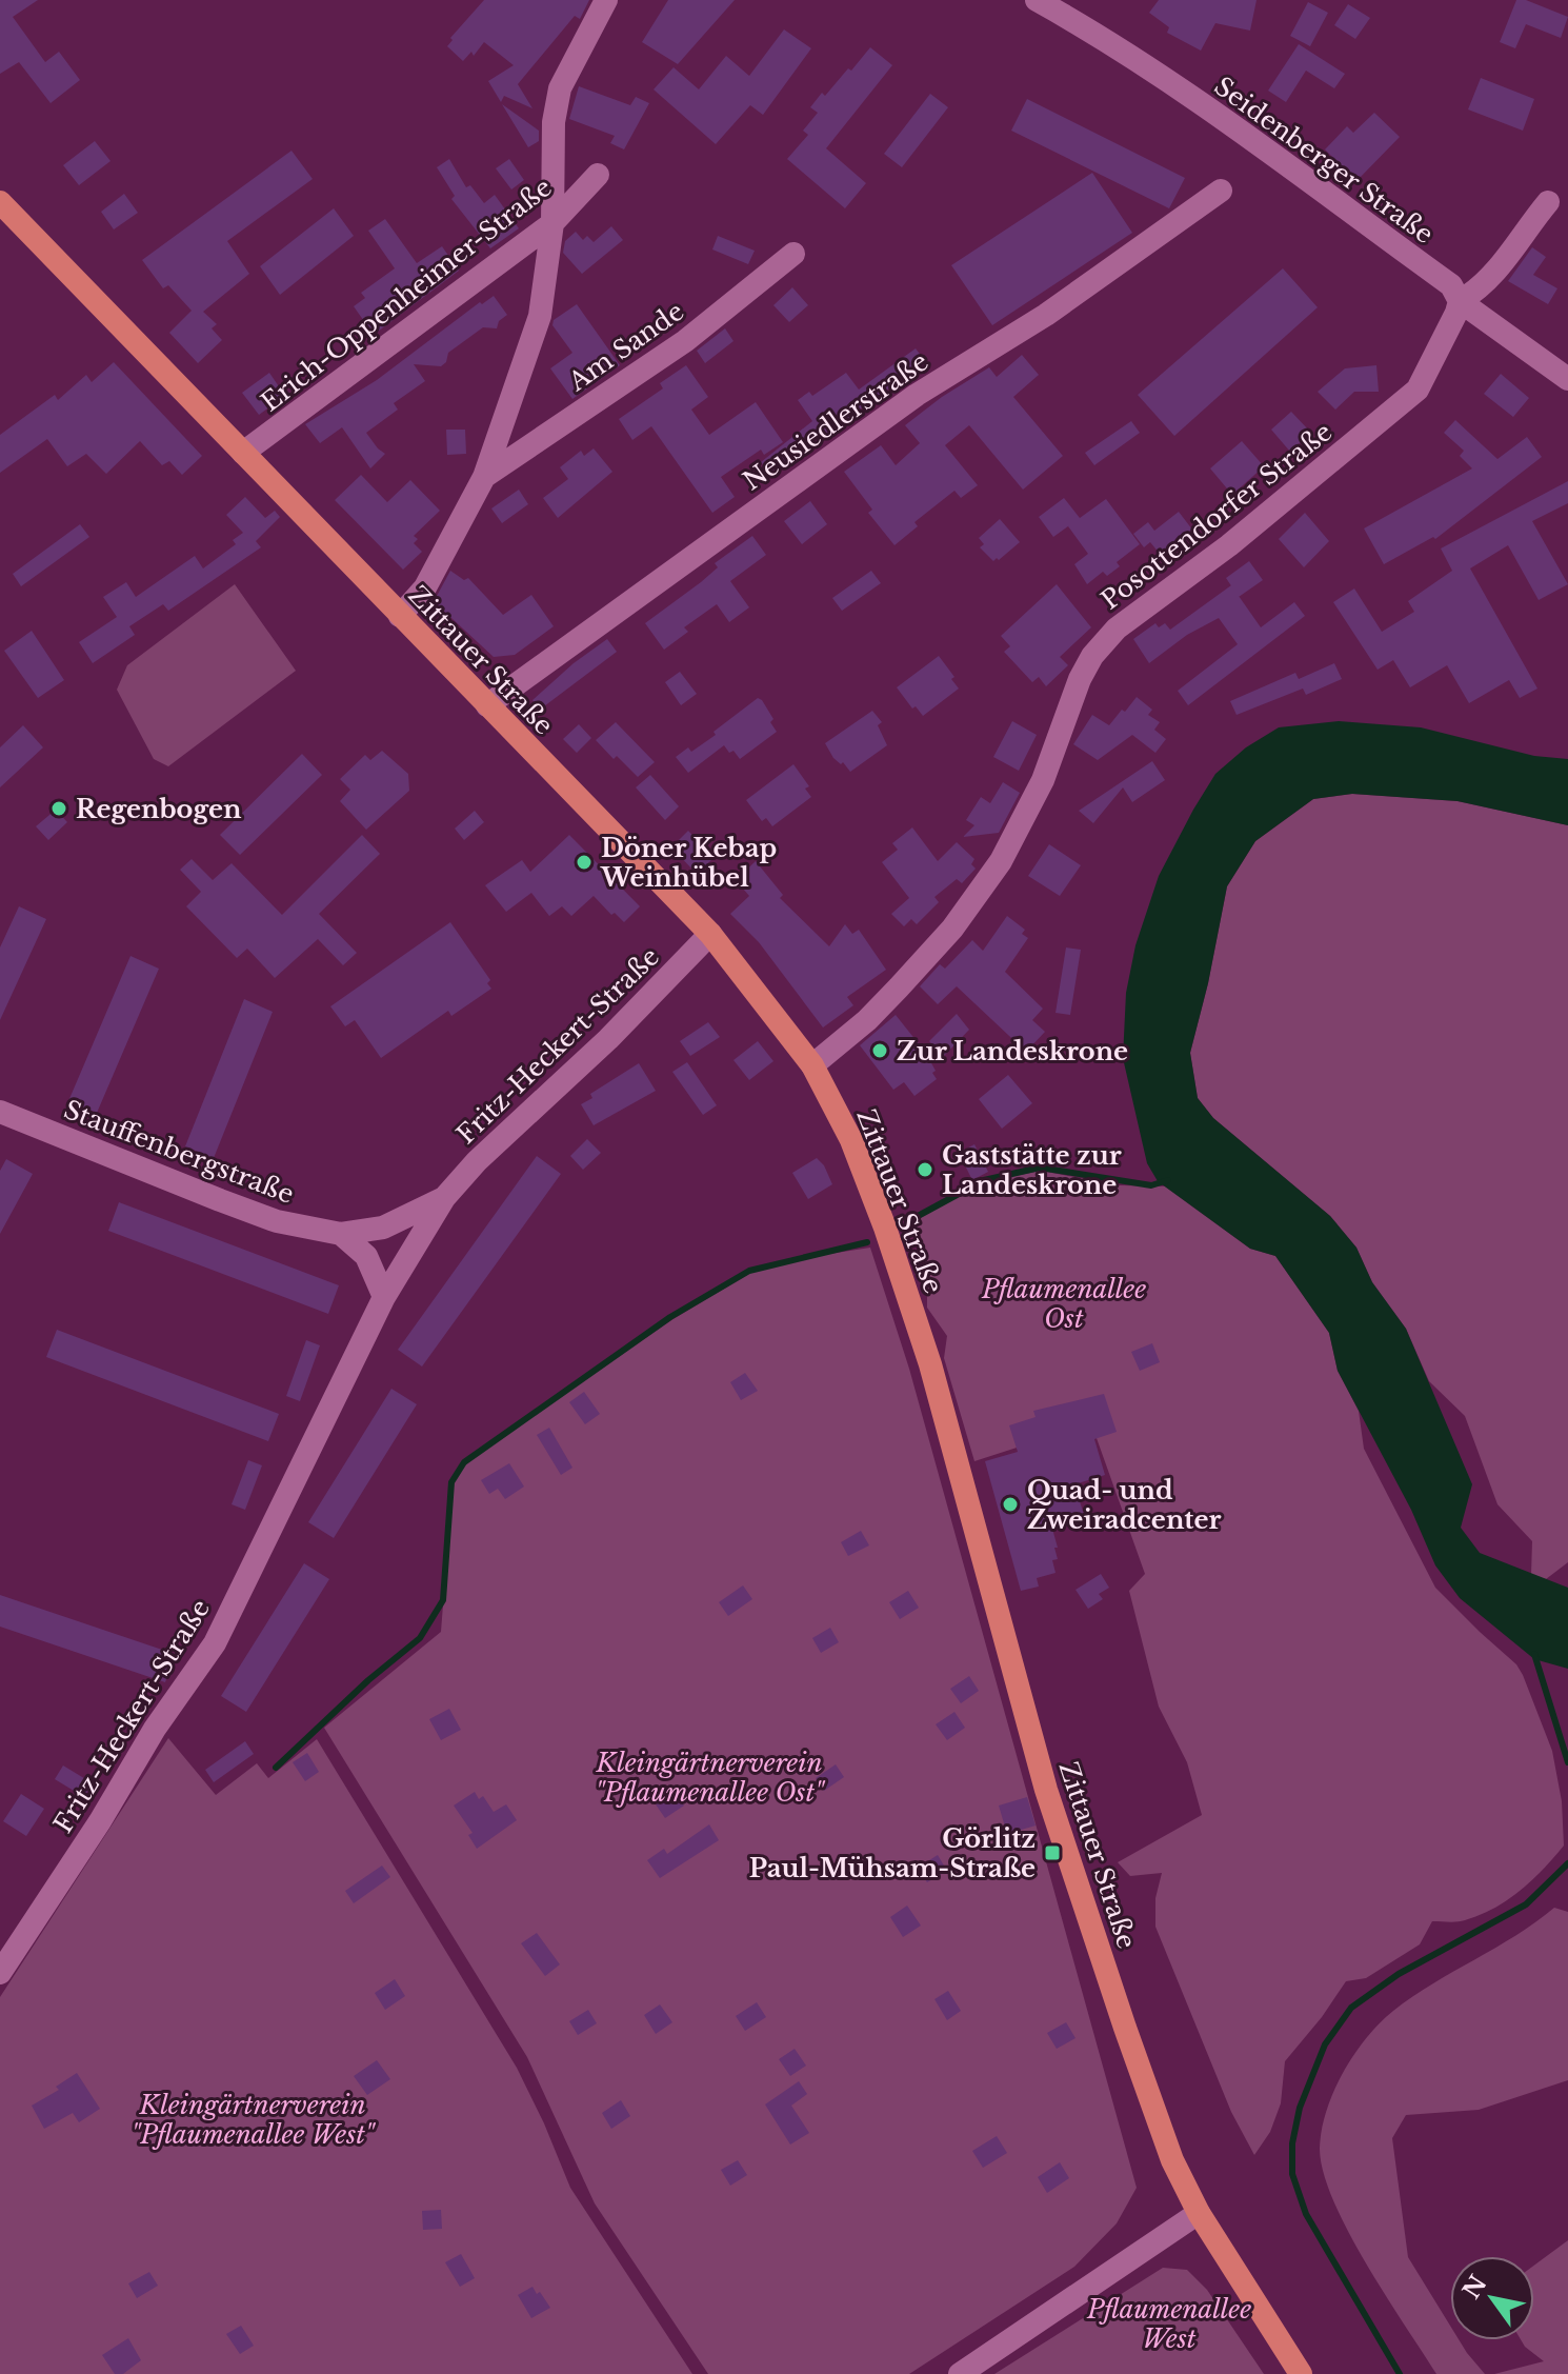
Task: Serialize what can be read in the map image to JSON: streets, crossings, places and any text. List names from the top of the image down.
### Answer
{
  "streets": {
    "main road": ["Zittauer Straße"],
    "street": [
      "Seidenberger Straße",
      "Erich-Oppenheimer-Straße",
      "Am Sande",
      "Neusiedlerstraße",
      "Posottendorfer Straße",
      "Fritz-Heckert-Straße",
      "Stauffenbergstraße"
    ]
  },
  "crossings": [
    ["Seidenberger Straße", "Posottendorfer Straße"],
    ["Erich-Oppenheimer-Straße", "Am Sande"],
    ["Erich-Oppenheimer-Straße", "Zittauer Straße"],
    ["Am Sande", "Zittauer Straße"],
    ["Neusiedlerstraße", "Zittauer Straße"],
    ["Posottendorfer Straße", "Zittauer Straße"],
    ["Zittauer Straße", "Fritz-Heckert-Straße"],
    ["Fritz-Heckert-Straße", "Stauffenbergstraße"]
  ],
  "parks": [
    "Pflaumenallee Ost",
    "Kleingärtnerverein \"Pflaumenallee Ost\"",
    "Kleingärtnerverein \"Pflaumenallee West\"",
    "Pflaumenallee West"
  ],
  "places": {
    "other": [
      "Regenbogen",
      "Döner Kebap Weinhübel",
      "Zur Landeskrone",
      "Gaststätte zur Landeskrone",
      "Quad- und Zweiradcenter"
    ],
    "transit": ["Görlitz Paul-Mühsam-Straße"]
  },
  "north": "top left"
}
